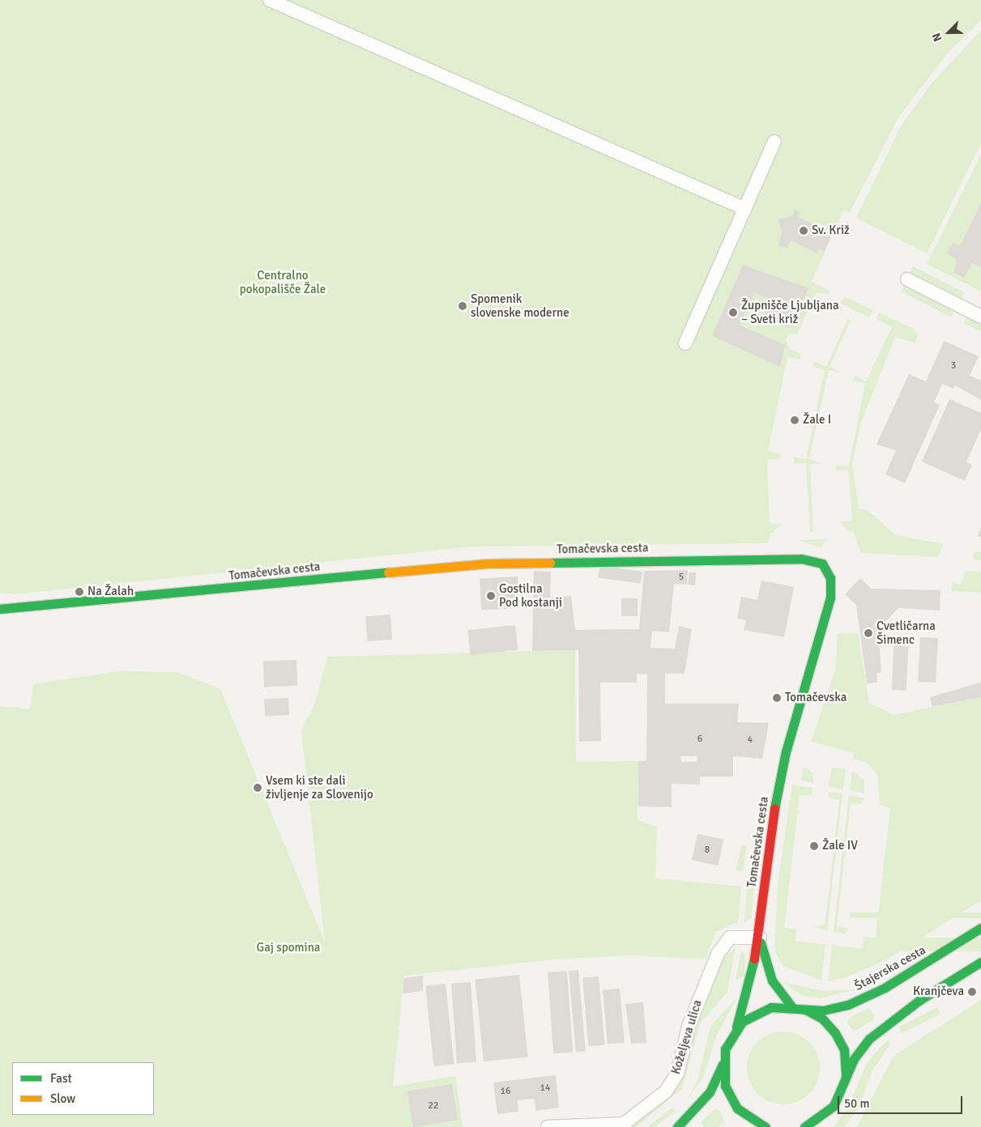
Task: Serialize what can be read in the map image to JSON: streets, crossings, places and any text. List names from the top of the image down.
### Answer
{
  "streets": {
    "street": ["Tomačevska cesta", "Štajerska cesta", "Koželjeva ulica"]
  },
  "crossings": [
    ["Tomačevska cesta", "Štajerska cesta"],
    ["Tomačevska cesta", "Koželjeva ulica"]
  ],
  "parks": ["Centralno pokopališče Žale", "Gaj spomina"],
  "places": [
    "Sv. Križ",
    "Spomenik slovenske moderne",
    "Župnišče Ljubljana – Sveti križ",
    "Žale I",
    "Na Žalah",
    "Gostilna Pod kostanji",
    "Cvetličarna Šimenc",
    "Tomačevska",
    "Vsem ki ste dali življenje za Slovenijo",
    "Žale IV",
    "Kranjčeva"
  ],
  "house_numbers": [
    "3",
    "5",
    "6",
    "4",
    "8",
    "14",
    "16",
    "22"
  ],
  "legend": ["Fast", "Slow"],
  "scale_bar": "50 m",
  "north": "bottom left"
}
